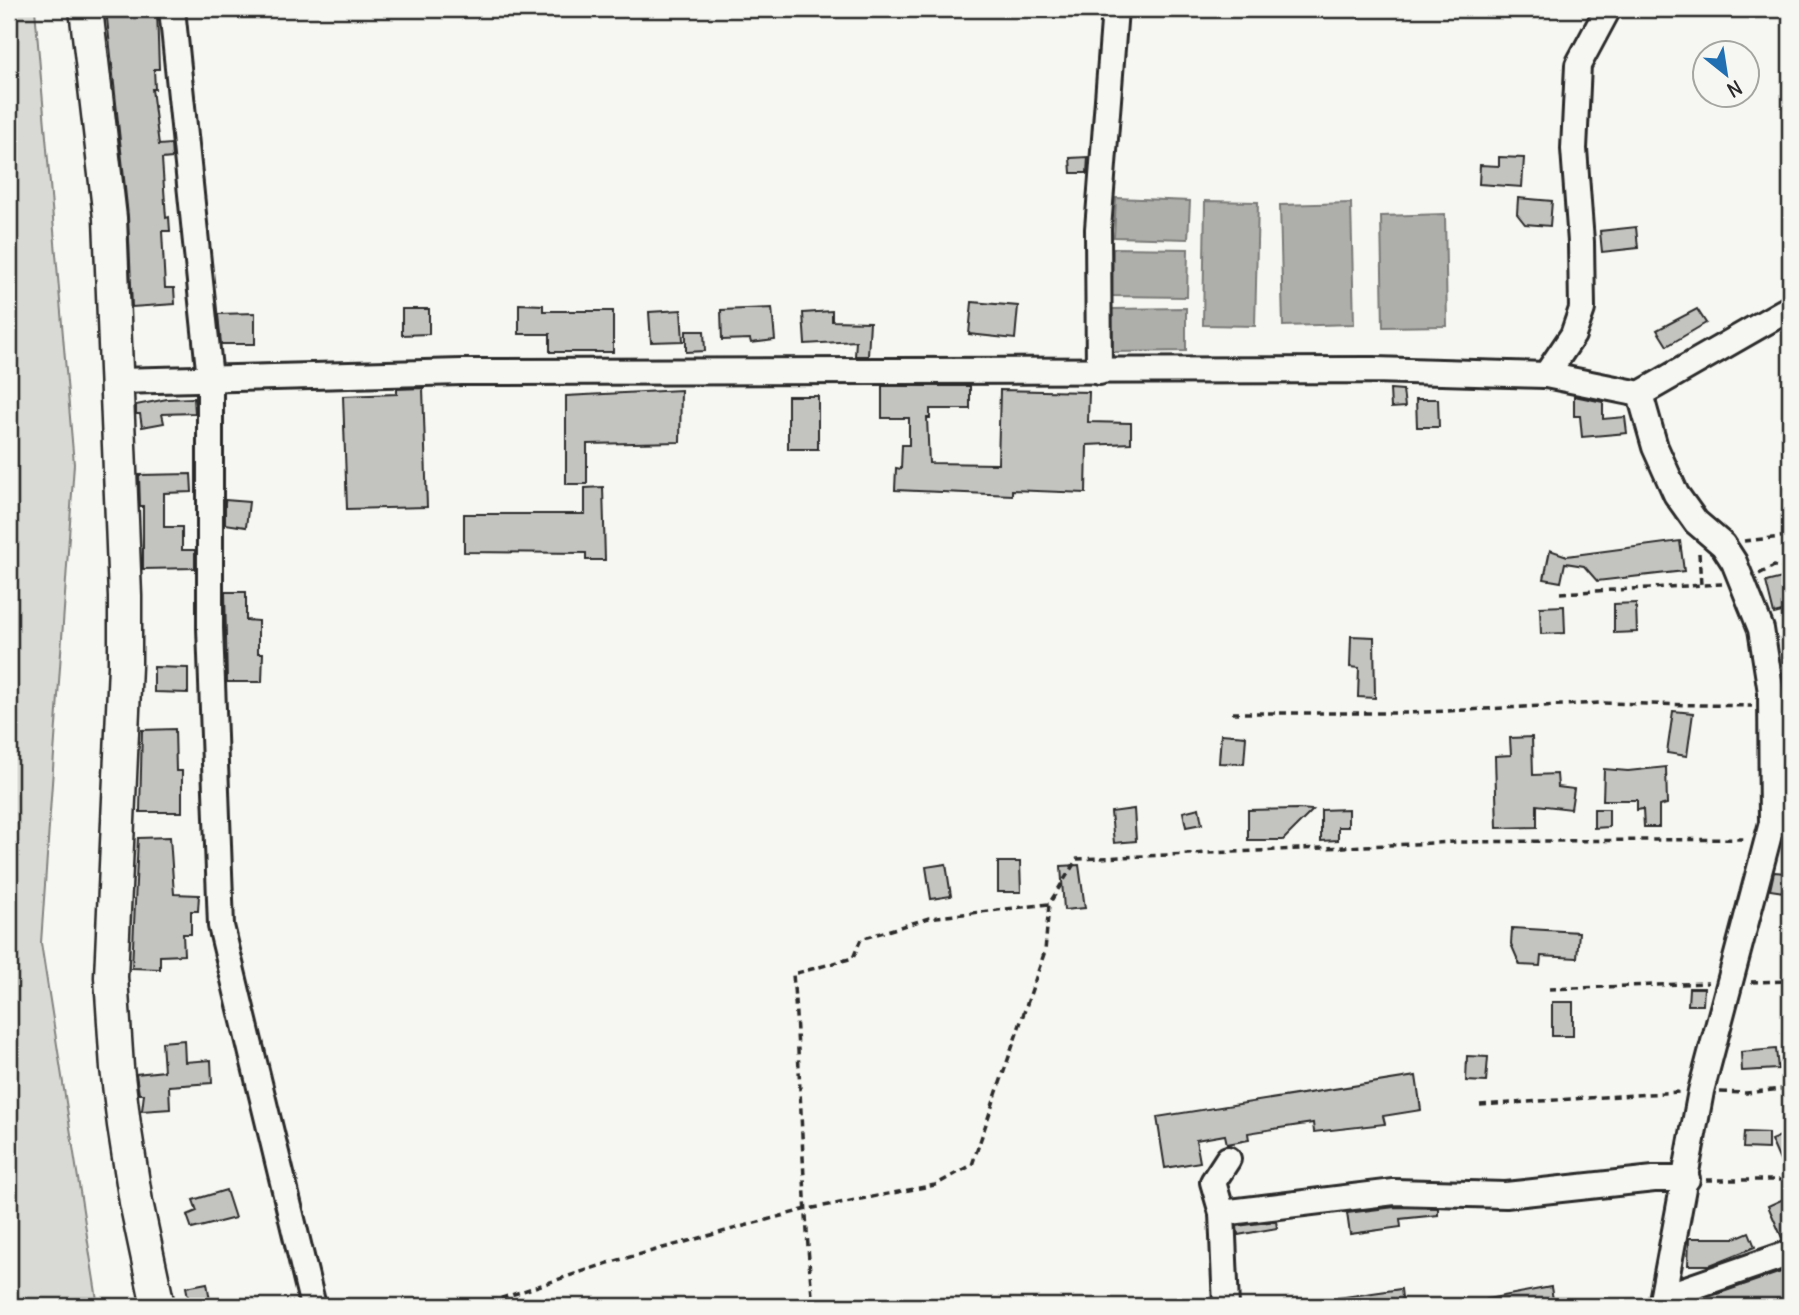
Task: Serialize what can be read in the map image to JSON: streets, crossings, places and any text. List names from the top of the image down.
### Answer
{
  "north": "bottom right"
}
